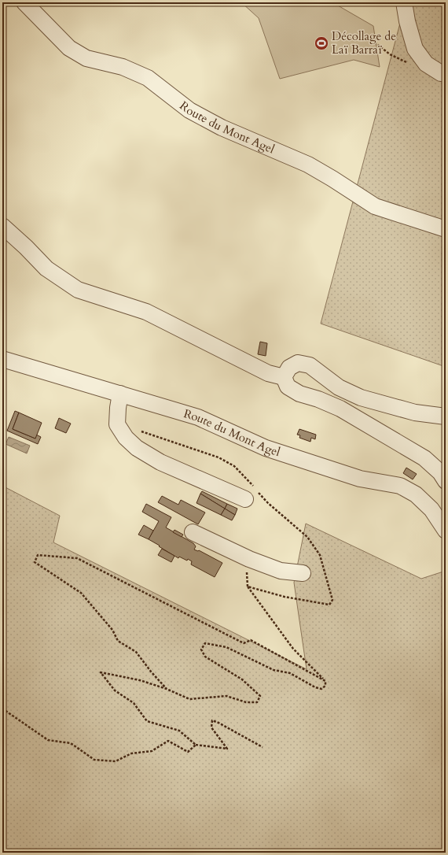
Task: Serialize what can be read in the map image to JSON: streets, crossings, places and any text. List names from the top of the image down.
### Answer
{
  "streets": {
    "street": ["Route du Mont Agel"]
  },
  "places": {
    "sports": ["Décollage de Laï Barraï"]
  }
}
